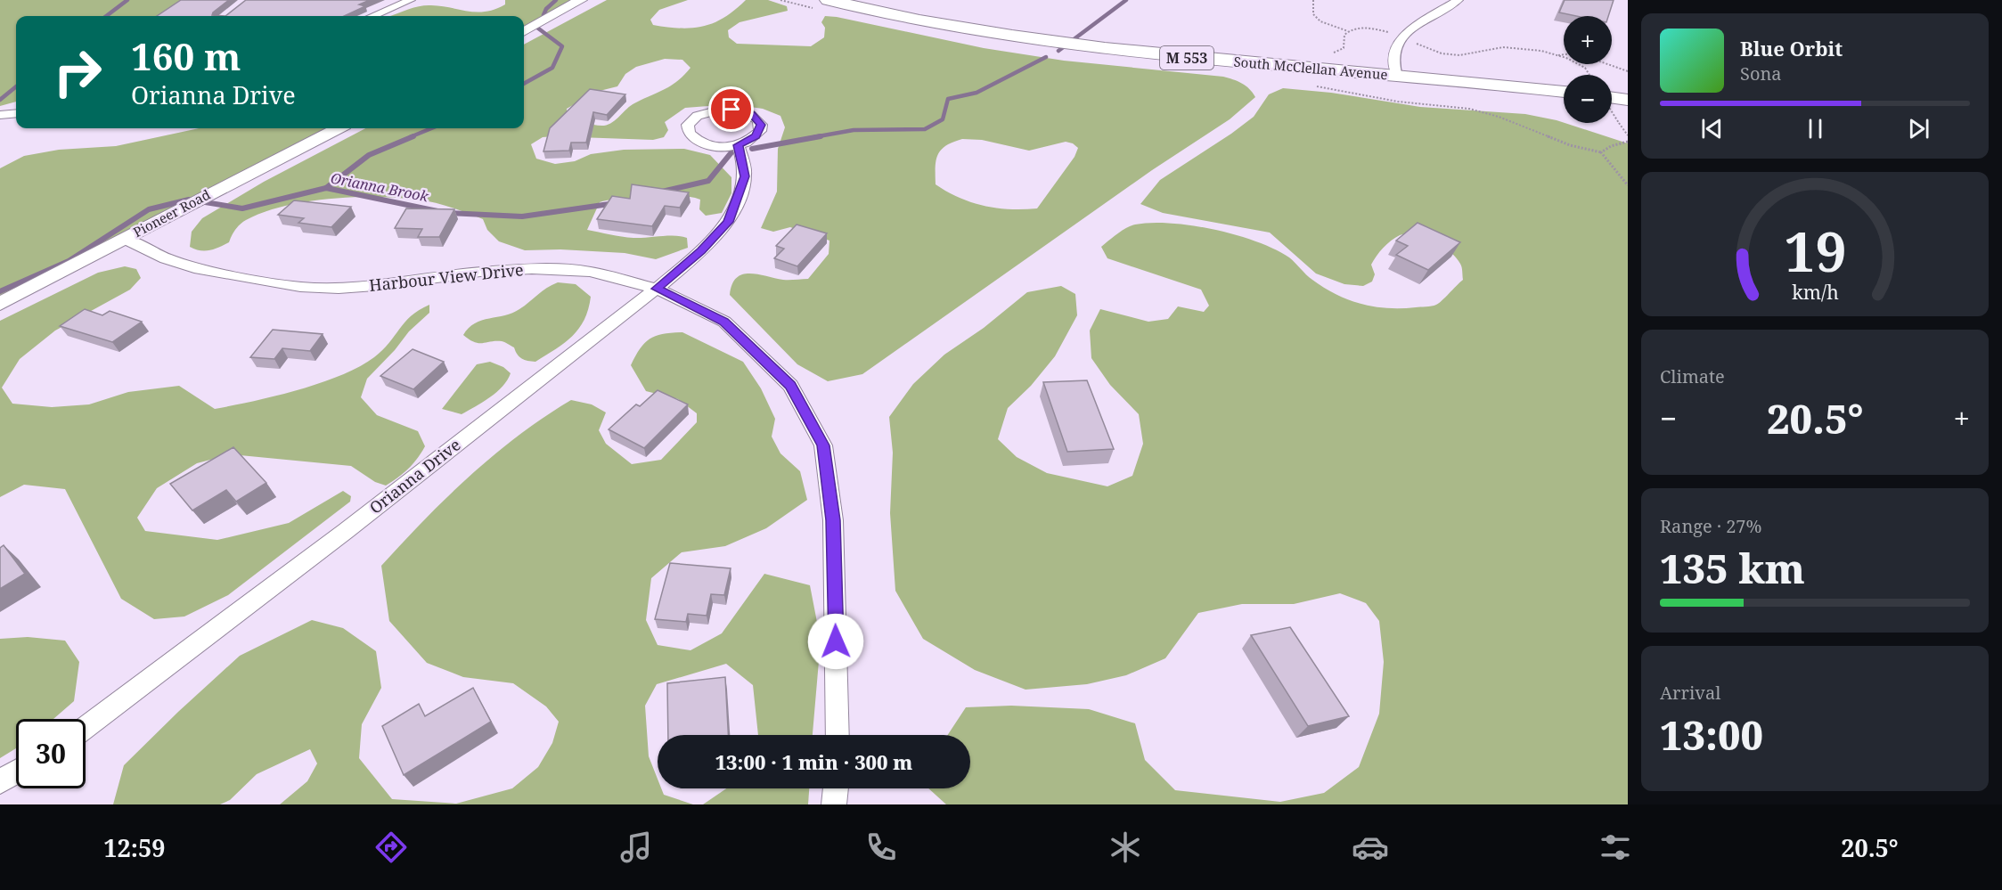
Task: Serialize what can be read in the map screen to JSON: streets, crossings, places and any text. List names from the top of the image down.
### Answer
{
  "streets": {
    "main road": ["M 553", "South McClellan Avenue"],
    "street": ["Pioneer Road", "Harbour View Drive", "Orianna Drive"]
  },
  "crossings": [
    ["Pioneer Road", "Harbour View Drive"],
    ["Harbour View Drive", "Orianna Drive"]
  ],
  "water": ["Orianna Brook"],
  "page": {
    "map_buttons": ["+", "−"],
    "turn": ["160 m", "Orianna Drive"],
    "song": ["Blue Orbit", "Sona"],
    "tile": [
      "Climate",
      ["Range · 27%", "135 km"],
      ["Arrival", "13:00"]
    ],
    "heat": ["−", "20.5°", "+"],
    "limit": "30",
    "trip": "13:00 · 1 min · 300 m",
    "tabs": ["12:59", "20.5°"],
    "gauge": ["19", "km/h"]
  }
}
